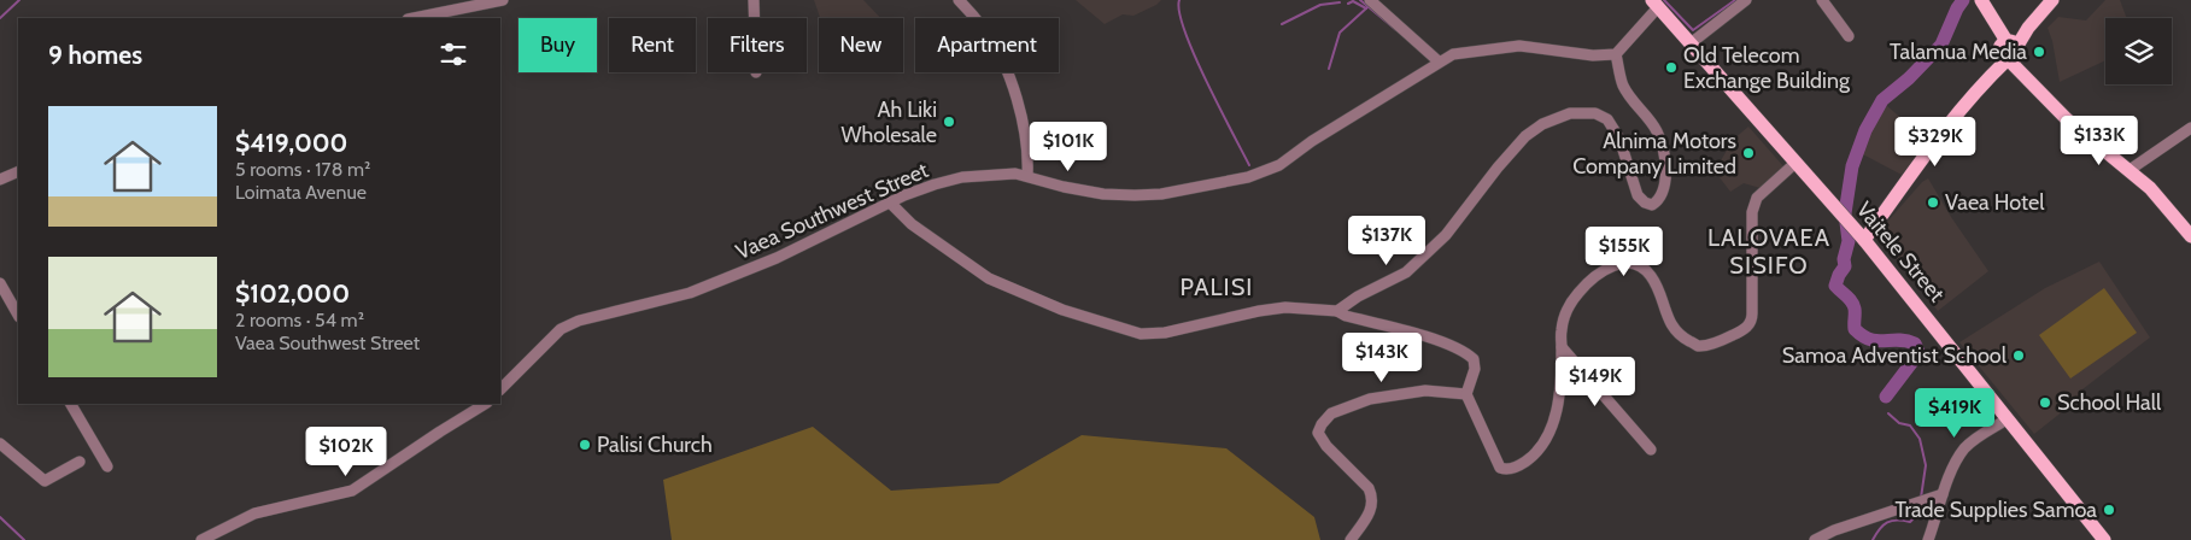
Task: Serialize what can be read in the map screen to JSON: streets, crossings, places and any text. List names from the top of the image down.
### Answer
{
  "streets": {
    "main road": ["Vaitele Street"],
    "street": ["Vaea Southwest Street"]
  },
  "districts": ["LALOVAEA SISIFO", "PALISI"],
  "places": [
    "Talamua Media",
    "Old Telecom Exchange Building",
    "Ah Liki Wholesale",
    "Alnima Motors Company Limited",
    "Vaea Hotel",
    "Samoa Adventist School",
    "School Hall",
    "Palisi Church",
    "Trade Supplies Samoa"
  ],
  "page": {
    "chip": [
      "Buy",
      "Rent",
      "Filters",
      "New",
      "Apartment"
    ],
    "heading": "9 homes",
    "list": [
      {
        "name": "$419,000",
        "note": "5 rooms · 178 m² · Loimata Avenue"
      },
      {
        "name": "$102,000",
        "note": "2 rooms · 54 m² · Vaea Southwest Street"
      }
    ],
    "price": [
      "$133K",
      "$329K",
      "$101K",
      "$137K",
      "$155K",
      "$143K",
      "$149K",
      "$419K",
      "$102K"
    ]
  }
}
